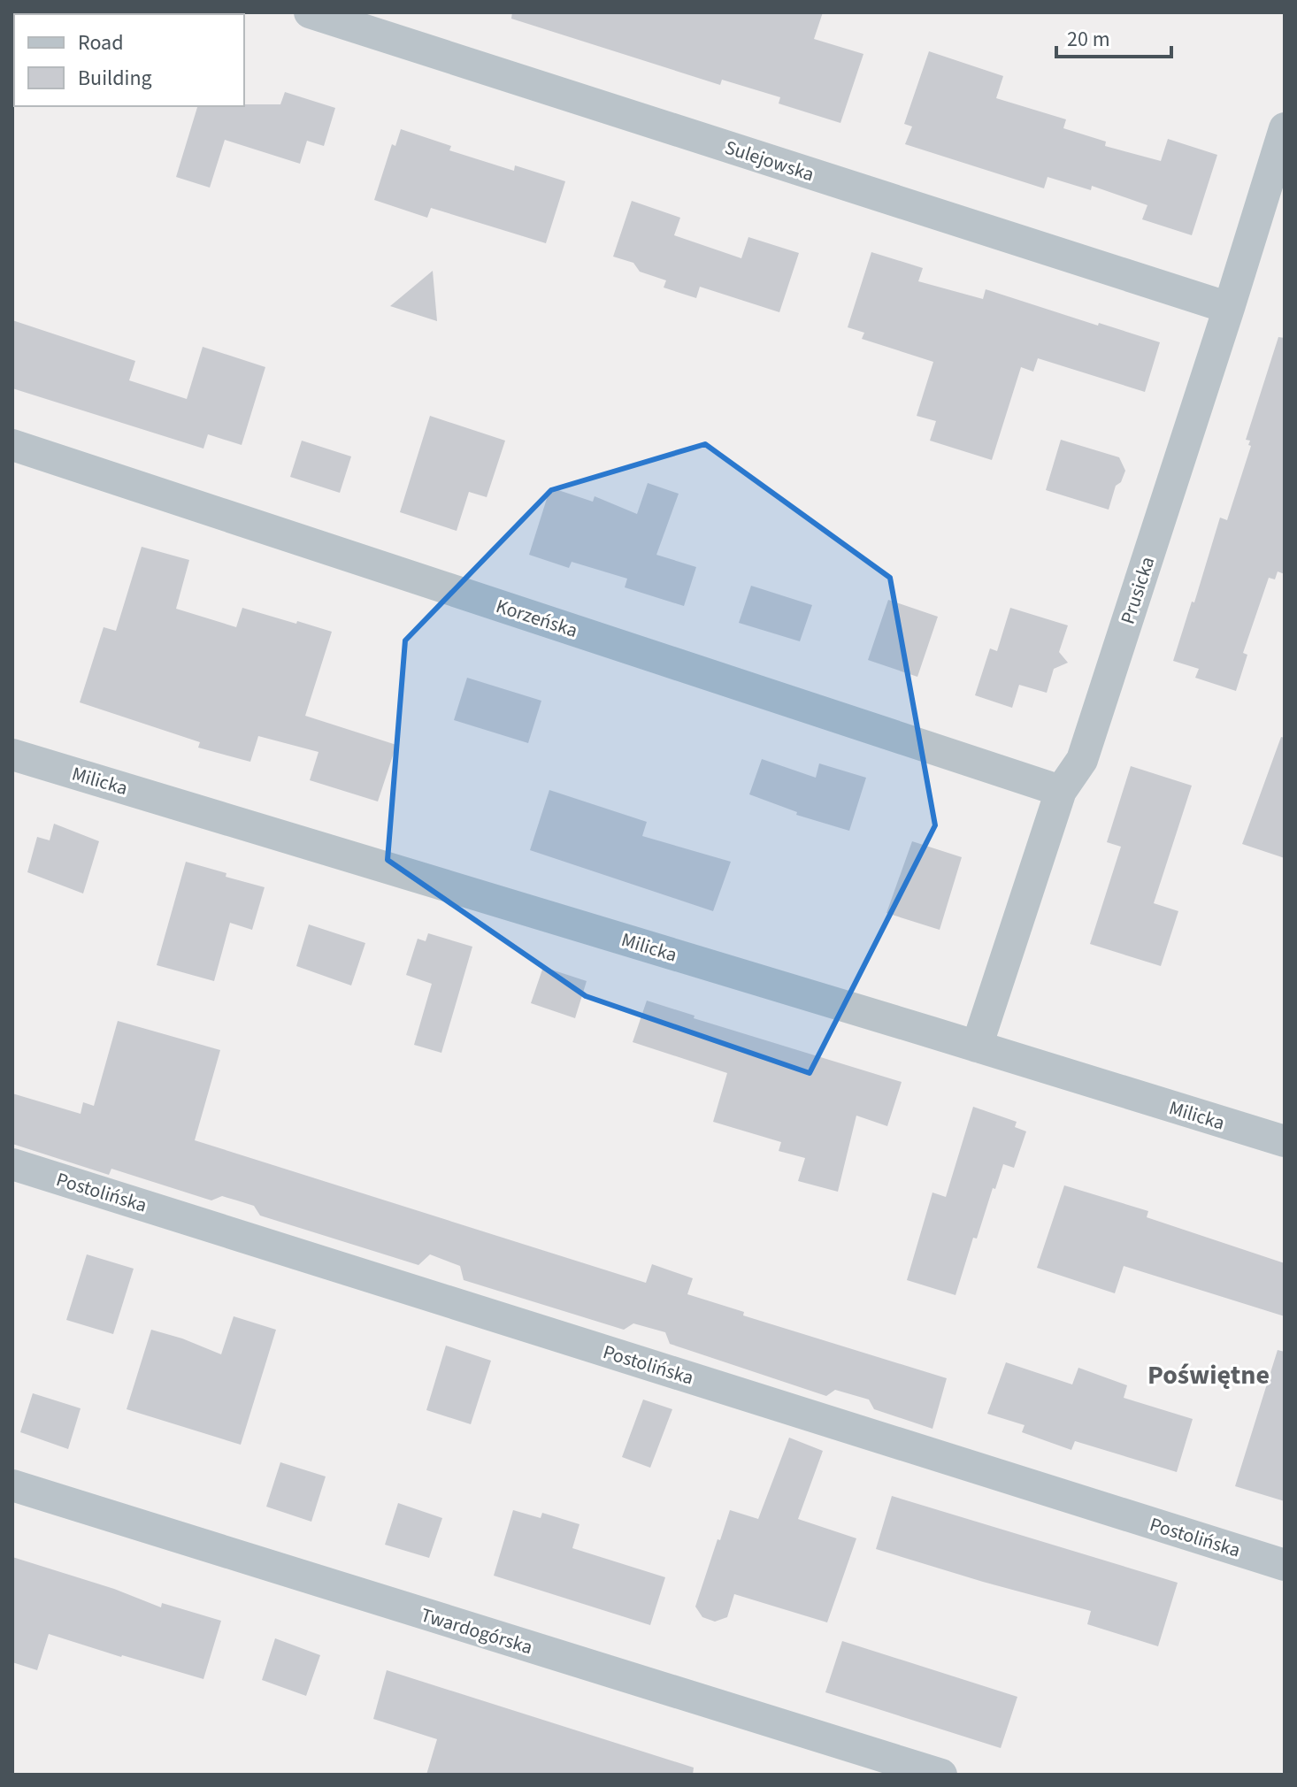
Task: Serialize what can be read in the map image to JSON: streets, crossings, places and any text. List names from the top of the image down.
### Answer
{
  "streets": {
    "street": [
      "Sulejowska",
      "Prusicka",
      "Korzeńska",
      "Milicka",
      "Postolińska",
      "Twardogórska"
    ]
  },
  "crossings": [
    ["Sulejowska", "Prusicka"],
    ["Prusicka", "Korzeńska"],
    ["Prusicka", "Milicka"]
  ],
  "districts": ["Poświętne"],
  "legend": ["Road", "Building"],
  "scale_bar": "20 m"
}
